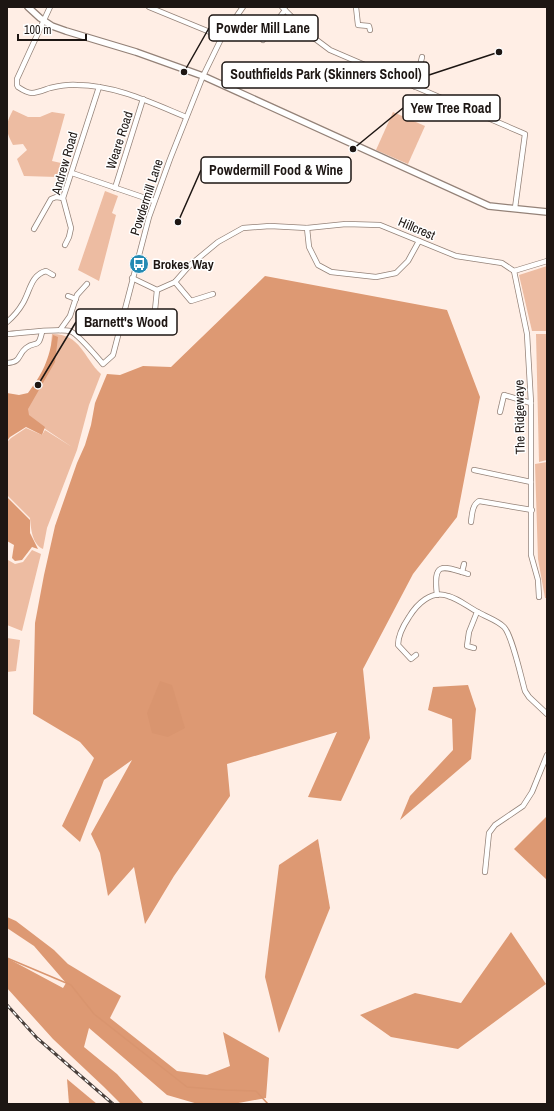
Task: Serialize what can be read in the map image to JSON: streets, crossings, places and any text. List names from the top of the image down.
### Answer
{
  "streets": {
    "street": [
      "Weare Road",
      "Andrew Road",
      "Powdermill Lane",
      "Hillcrest",
      "The Ridgewaye"
    ]
  },
  "crossings": [
    ["Hillcrest", "The Ridgewaye"]
  ],
  "places": {
    "other": [
      "Southfields Park (Skinners School)",
      "Powder Mill Lane",
      "Yew Tree Road",
      "Powdermill Food & Wine",
      "Barnett's Wood"
    ],
    "bus stop": ["Brokes Way"]
  },
  "scale_bar": "100 m"
}
